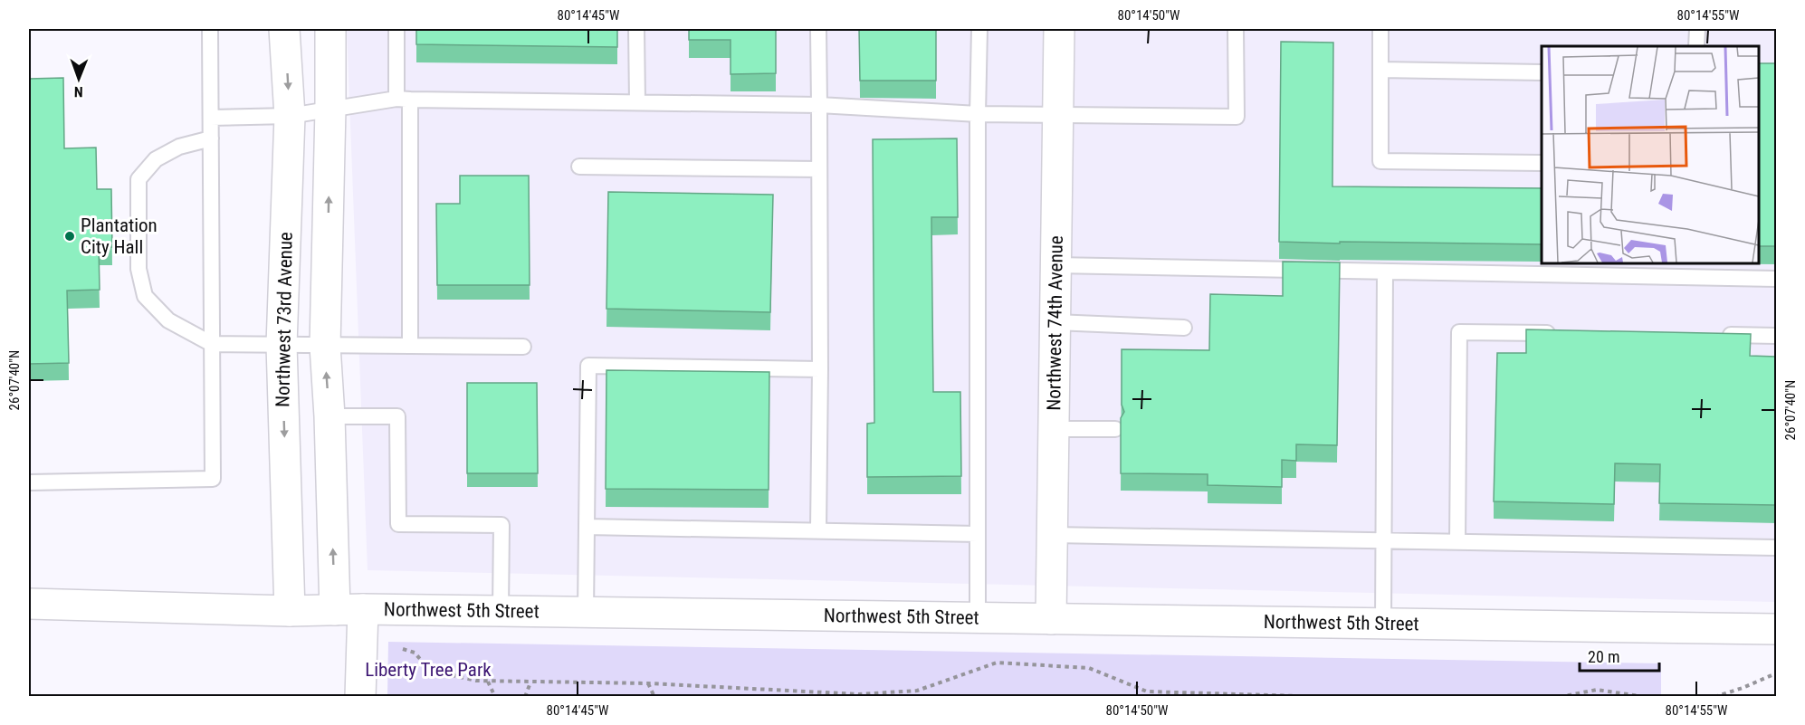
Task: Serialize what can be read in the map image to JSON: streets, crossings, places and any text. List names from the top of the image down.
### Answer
{
  "streets": {
    "street": ["Northwest 73rd Avenue", "Northwest 74th Avenue", "Northwest 5th Street"]
  },
  "crossings": [
    ["Northwest 73rd Avenue", "Northwest 5th Street"],
    ["Northwest 74th Avenue", "Northwest 5th Street"]
  ],
  "parks": ["Liberty Tree Park"],
  "places": ["Plantation City Hall"],
  "scale_bar": "20 m",
  "north": "bottom",
  "coordinates": [
    "80°14'45\"W",
    "80°14'50\"W",
    "80°14'55\"W",
    "26°07'40\"N"
  ]
}
